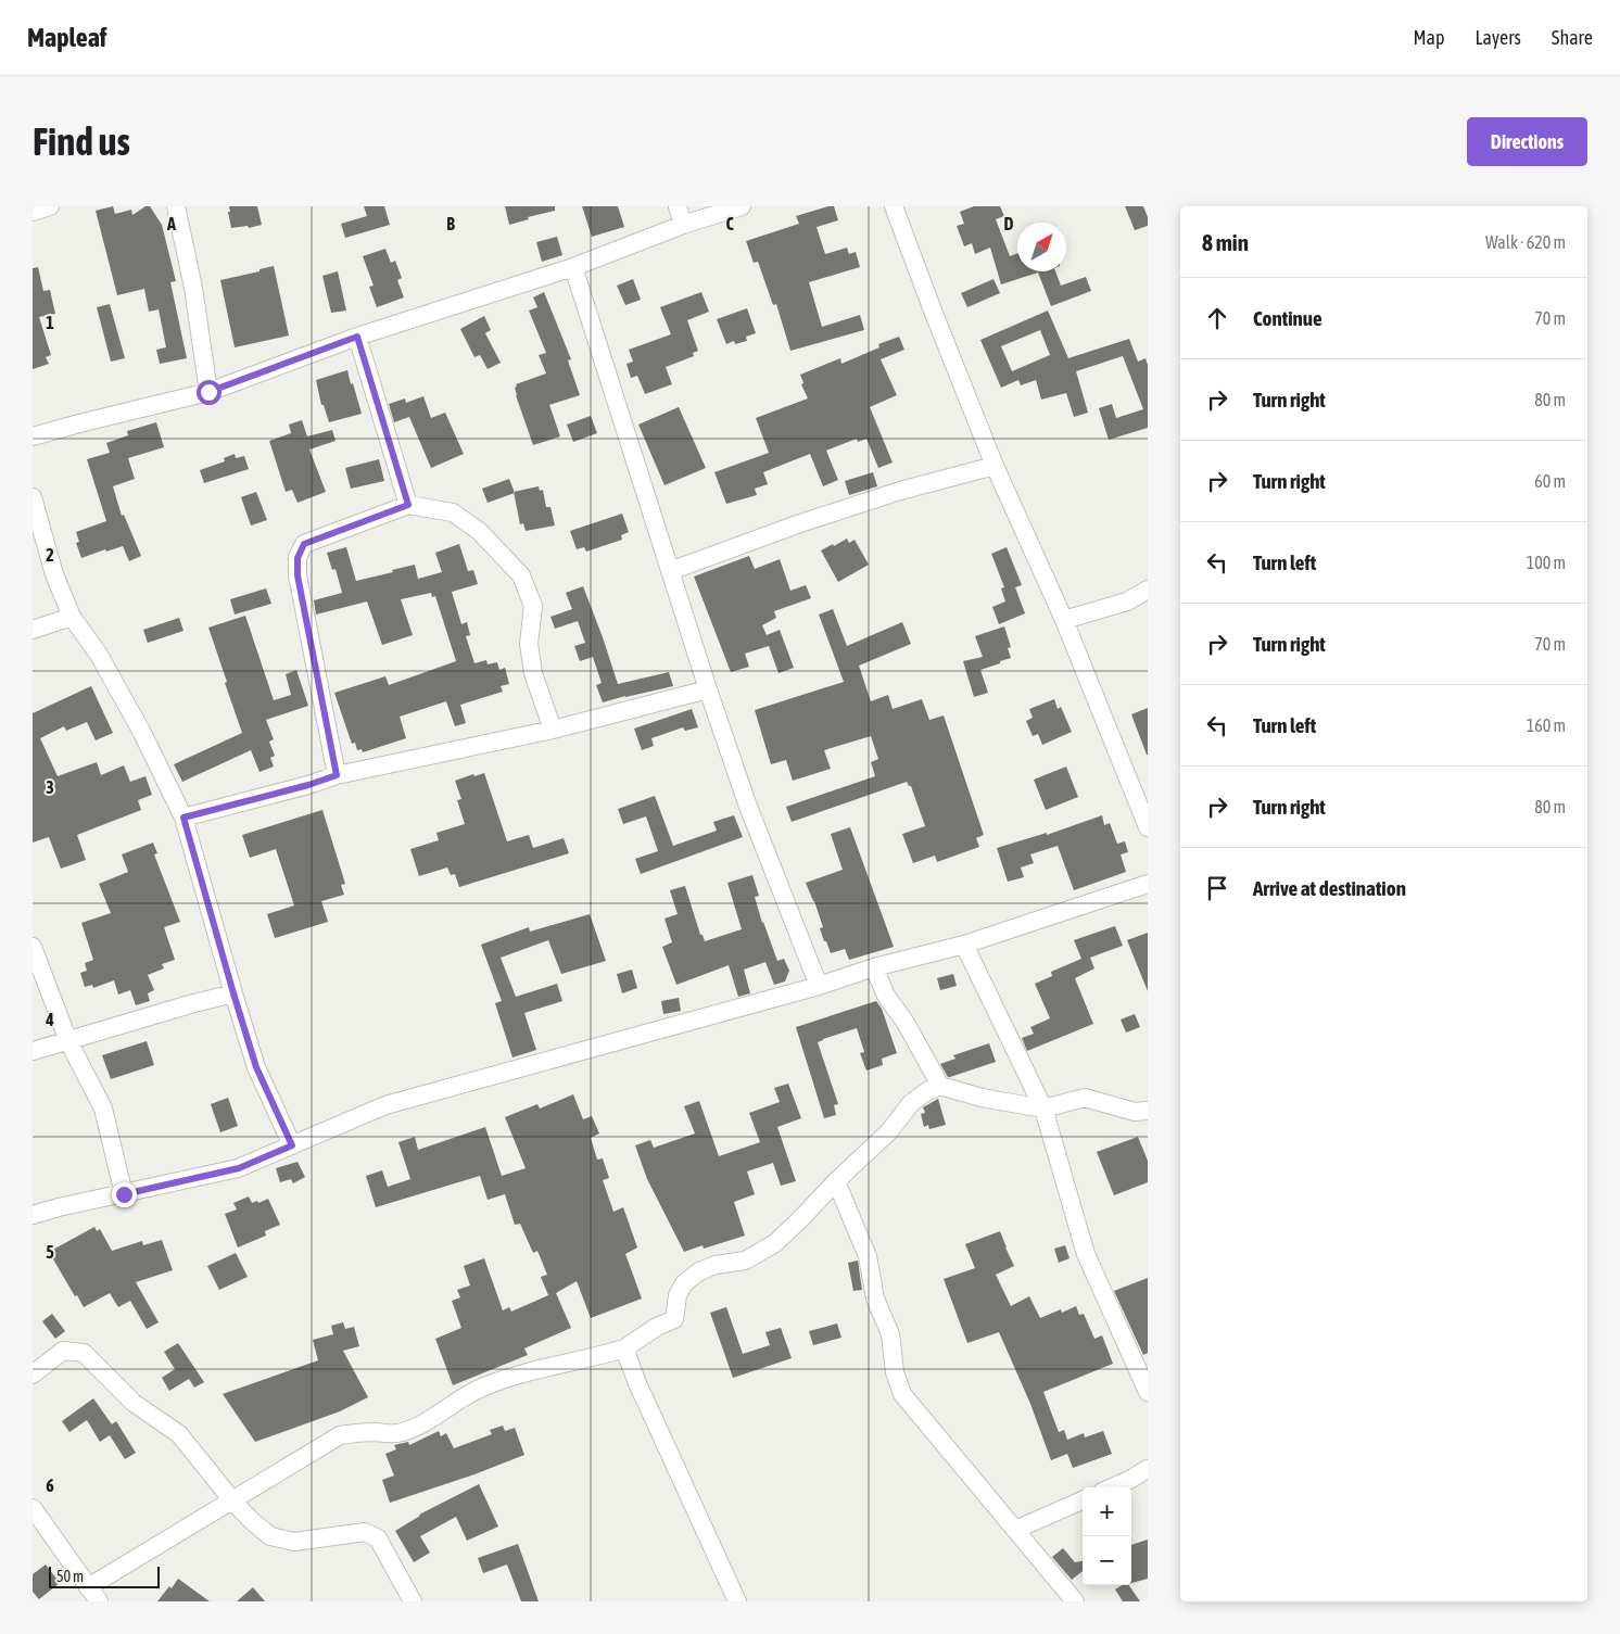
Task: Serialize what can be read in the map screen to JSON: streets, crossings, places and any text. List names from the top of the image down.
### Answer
{
  "scale_bar": "50 m",
  "north": "top right",
  "page": {
    "header": "Mapleaf",
    "nav": ["Map", "Layers", "Share"],
    "buttons": "Directions",
    "title": "Find us",
    "heading": ["8 min", "Walk · 620 m"],
    "list": [
      ["Continue", "70 m"],
      ["Turn right", "80 m"],
      ["Turn right", "60 m"],
      ["Turn left", "100 m"],
      ["Turn right", "70 m"],
      ["Turn left", "160 m"],
      ["Turn right", "80 m"],
      "Arrive at destination"
    ],
    "map_buttons": ["+", "−"],
    "scale": "50 m"
  },
  "grid": {
    "columns": [
      "A",
      "B",
      "C",
      "D"
    ],
    "rows": [
      "1",
      "2",
      "3",
      "4",
      "5",
      "6"
    ]
  }
}
